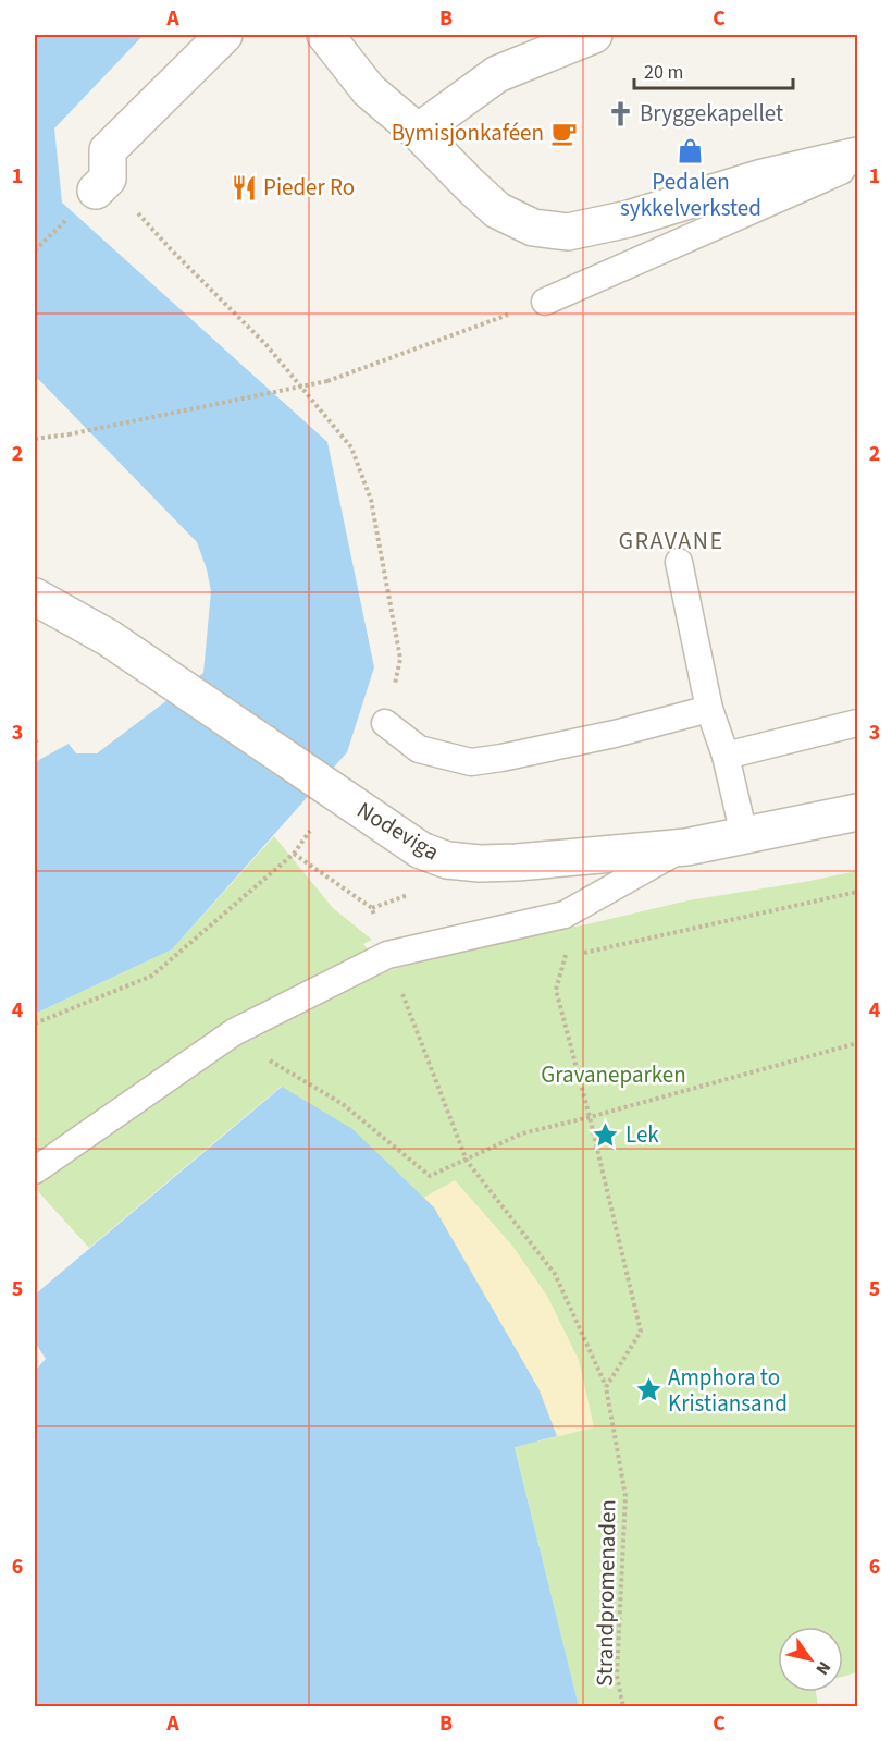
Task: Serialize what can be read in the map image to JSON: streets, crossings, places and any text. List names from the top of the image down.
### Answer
{
  "streets": {
    "street": ["Nodeviga"],
    "path": ["Strandpromenaden"]
  },
  "districts": ["GRAVANE"],
  "parks": ["Gravaneparken"],
  "places": {
    "church": ["Bryggekapellet"],
    "cafe": ["Bymisjonkaféen"],
    "shop": ["Pedalen sykkelverksted"],
    "restaurant": ["Pieder Ro"],
    "place": ["Lek", "Amphora to Kristiansand"]
  },
  "scale_bar": "20 m",
  "north": "bottom right",
  "grid": {
    "columns": ["A", "B", "C"],
    "rows": [
      "1",
      "2",
      "3",
      "4",
      "5",
      "6"
    ]
  }
}
